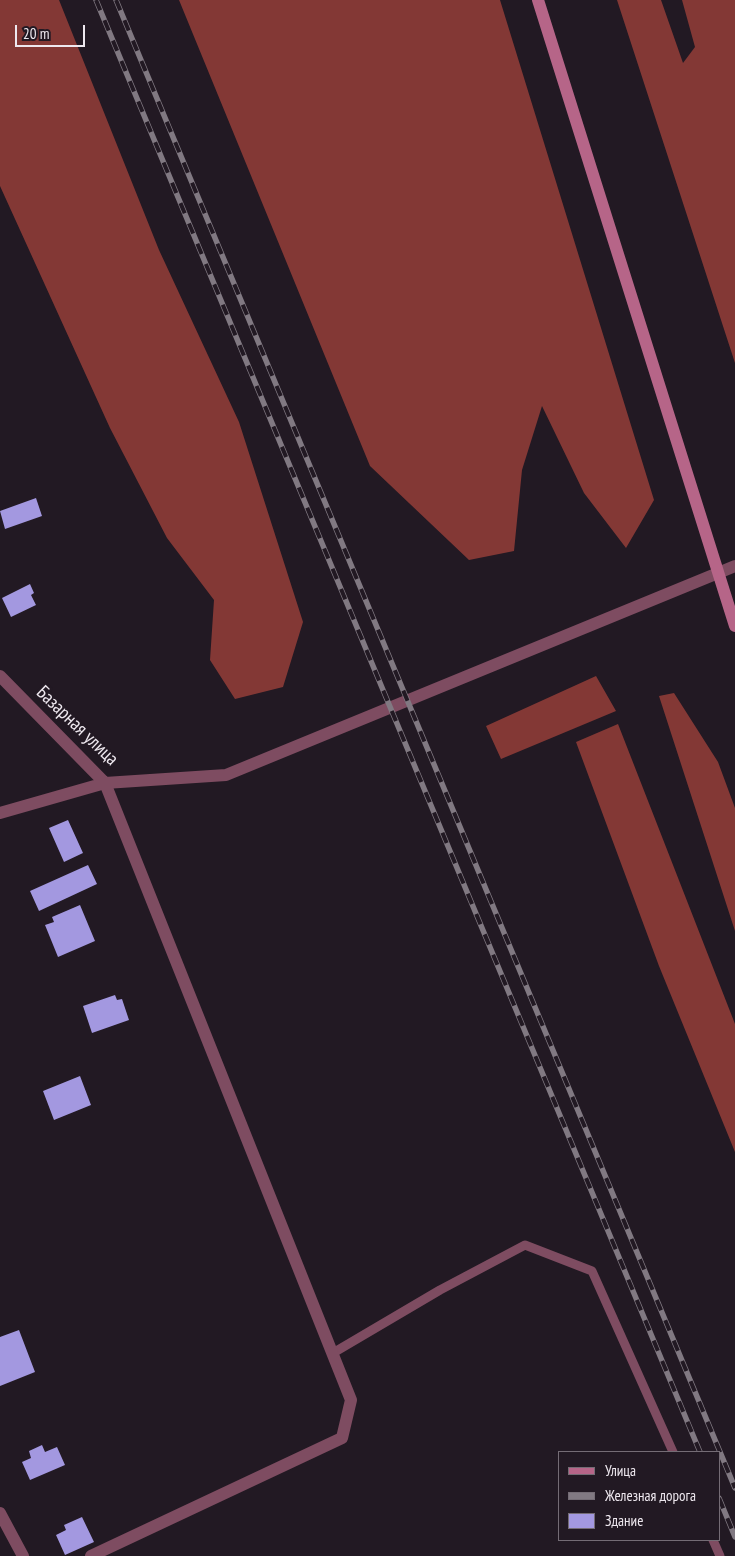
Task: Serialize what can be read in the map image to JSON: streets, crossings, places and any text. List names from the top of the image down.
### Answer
{
  "streets": {
    "street": ["Базарная улица"]
  },
  "legend": ["Улица", "Железная дорога", "Здание"],
  "scale_bar": "20 m"
}
